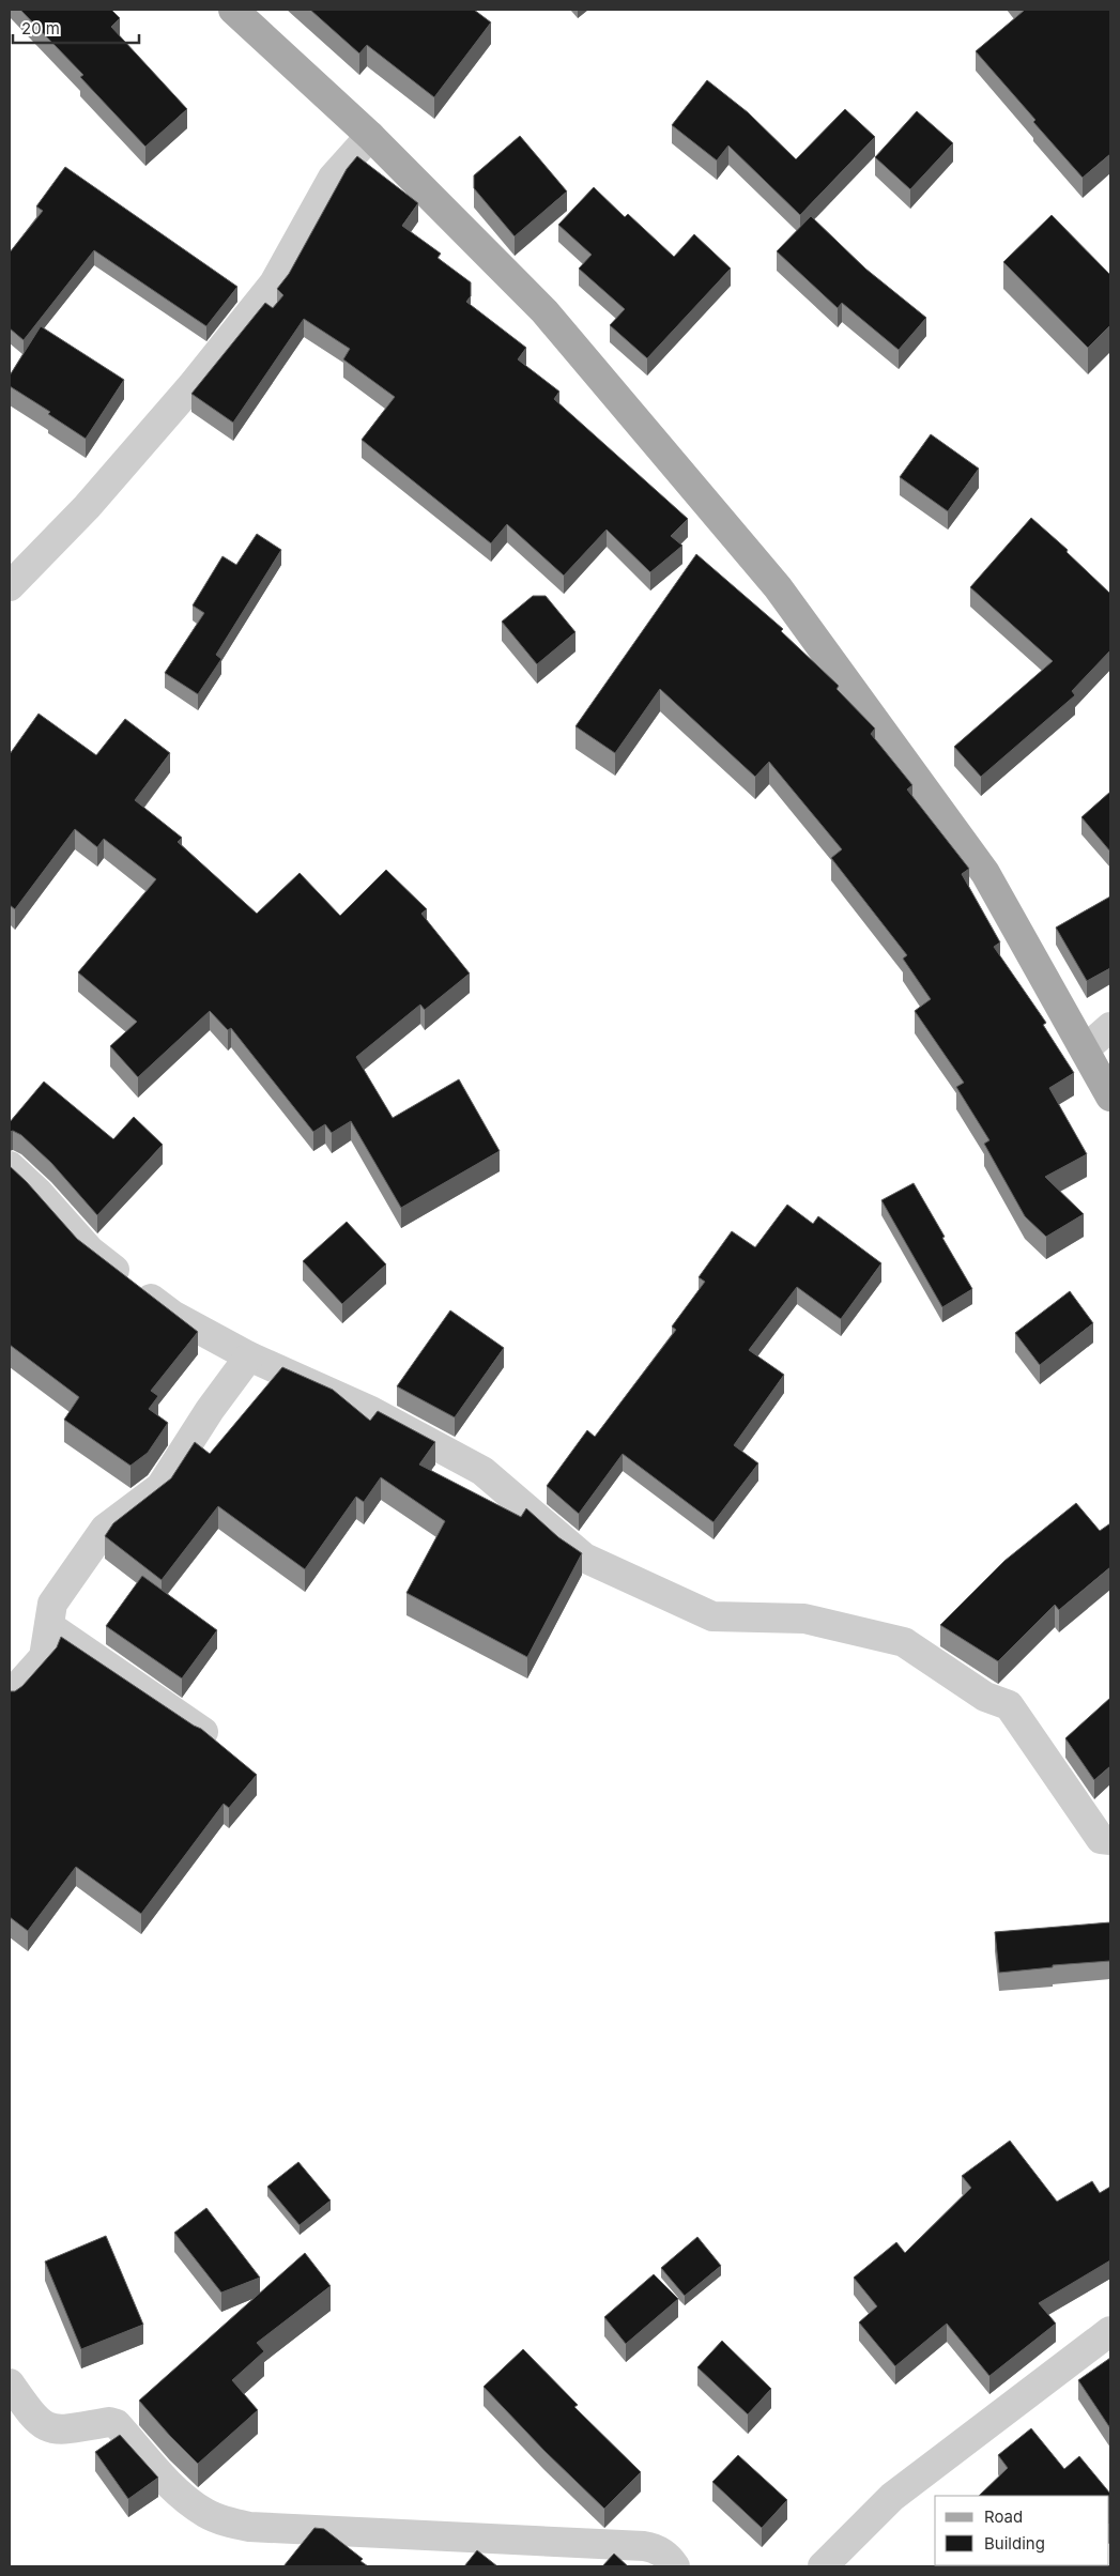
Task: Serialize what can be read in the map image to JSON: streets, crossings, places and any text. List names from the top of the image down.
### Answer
{
  "legend": ["Road", "Building"],
  "scale_bar": "20 m"
}
